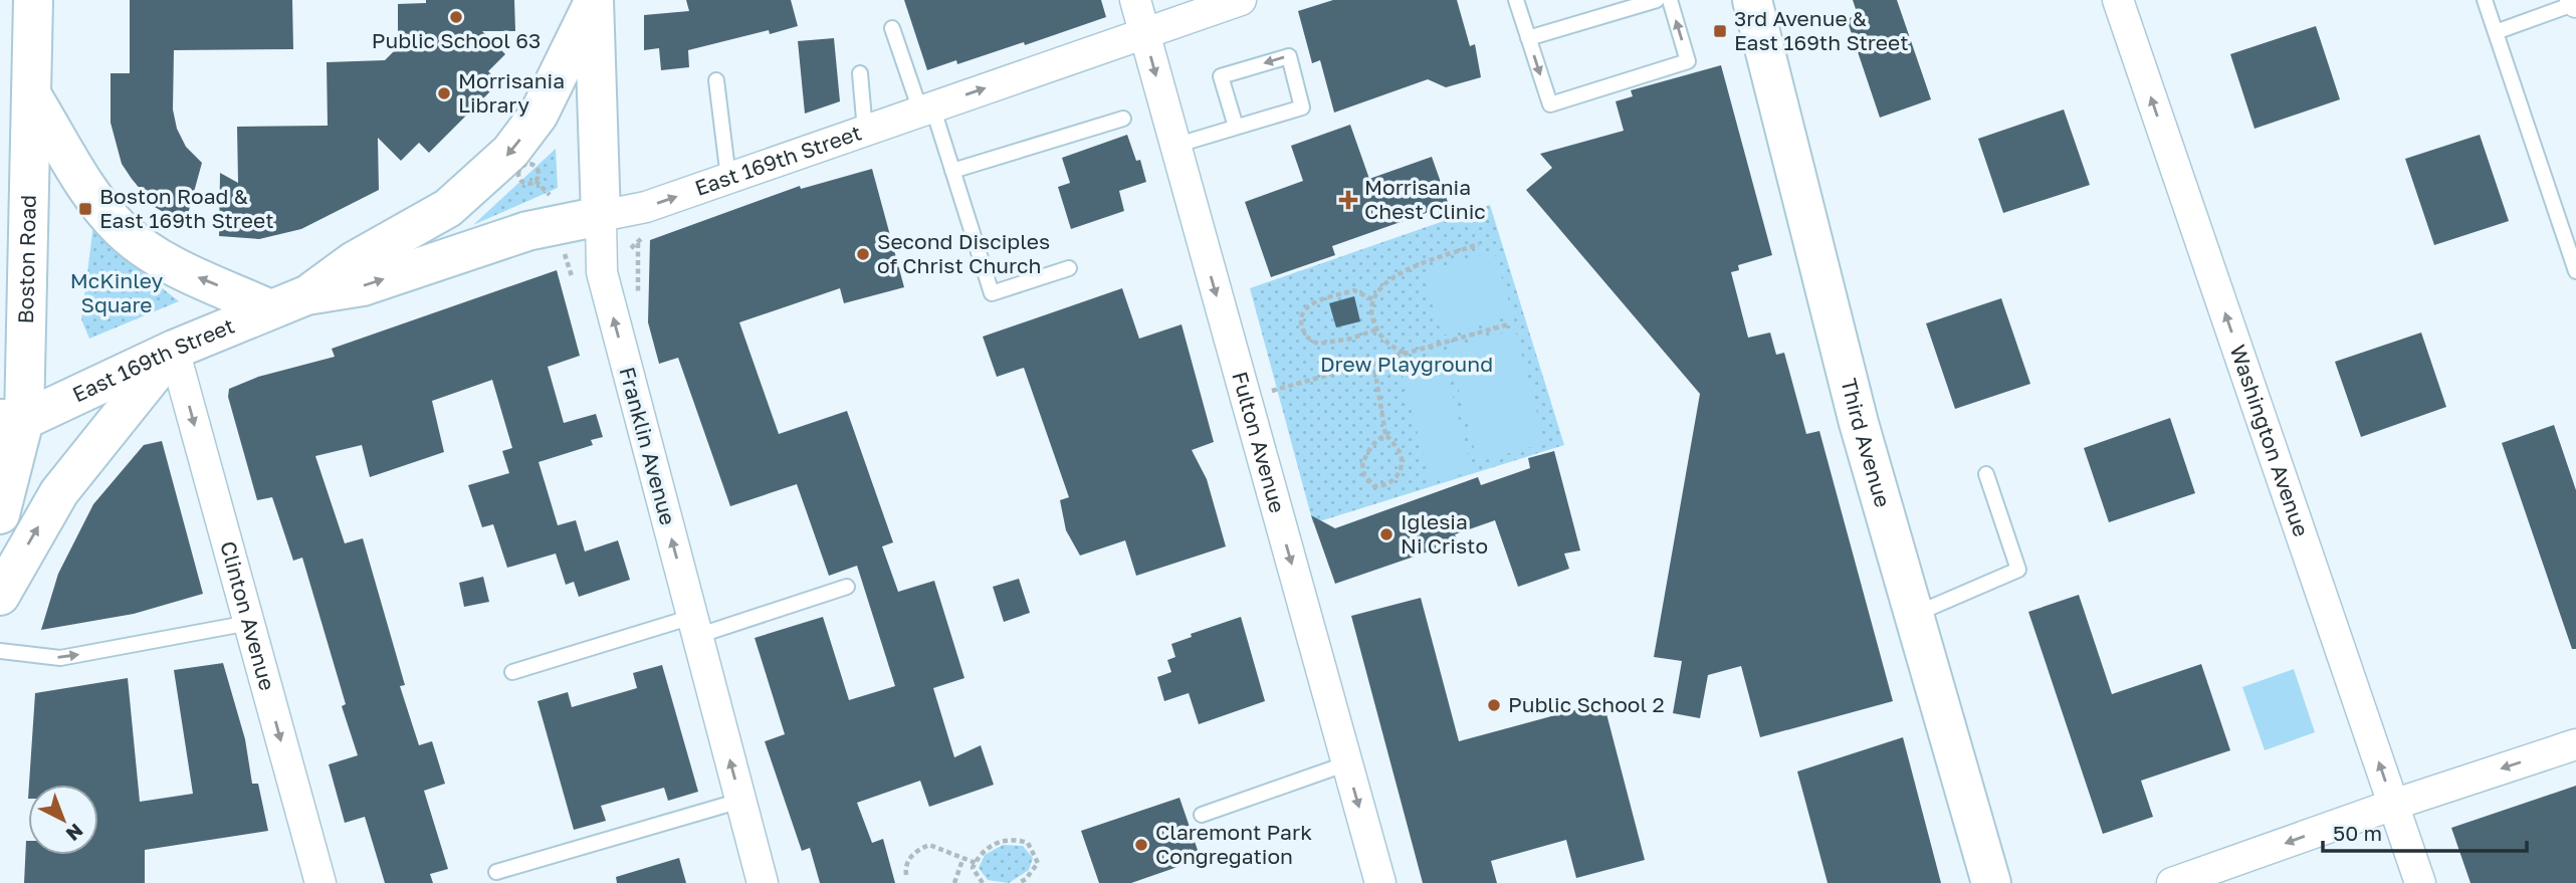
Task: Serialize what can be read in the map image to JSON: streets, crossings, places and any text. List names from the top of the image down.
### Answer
{
  "streets": {
    "main road": [
      "East 169th Street",
      "Boston Road",
      "Third Avenue",
      "Franklin Avenue"
    ],
    "street": ["Fulton Avenue", "Washington Avenue", "Clinton Avenue"]
  },
  "crossings": [
    ["East 169th Street", "Boston Road"],
    ["East 169th Street", "Fulton Avenue"],
    ["East 169th Street", "Franklin Avenue"],
    ["East 169th Street", "Clinton Avenue"]
  ],
  "one_way": [
    "Fulton Avenue",
    "Washington Avenue",
    "Franklin Avenue",
    "Clinton Avenue"
  ],
  "parks": ["McKinley Square", "Drew Playground"],
  "places": {
    "other": [
      "Public School 63",
      "Morrisania Library",
      "Second Disciples of Christ Church",
      "Iglesia Ni Cristo",
      "Public School 2",
      "Claremont Park Congregation"
    ],
    "transit": ["3rd Avenue & East 169th Street", "Boston Road & East 169th Street"],
    "health": ["Morrisania Chest Clinic"]
  },
  "scale_bar": "50 m",
  "north": "bottom right"
}
